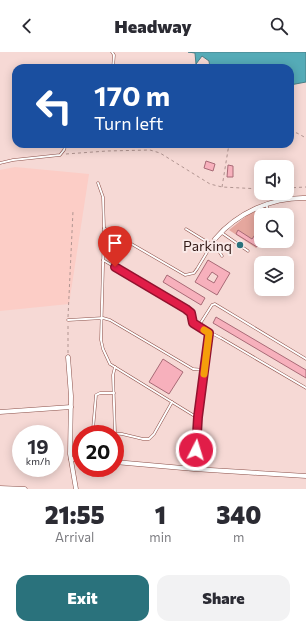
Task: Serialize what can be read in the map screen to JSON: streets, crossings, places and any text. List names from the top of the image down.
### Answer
{
  "places": ["Parkinq"],
  "page": {
    "header": "Headway",
    "turn": ["170 m", "Turn left"],
    "speed": "19 km/h",
    "limit": "20",
    "eta": [
      "21:55",
      "Arrival",
      "1",
      "min",
      "340",
      "m"
    ],
    "buttons": ["Exit", "Share"]
  }
}
